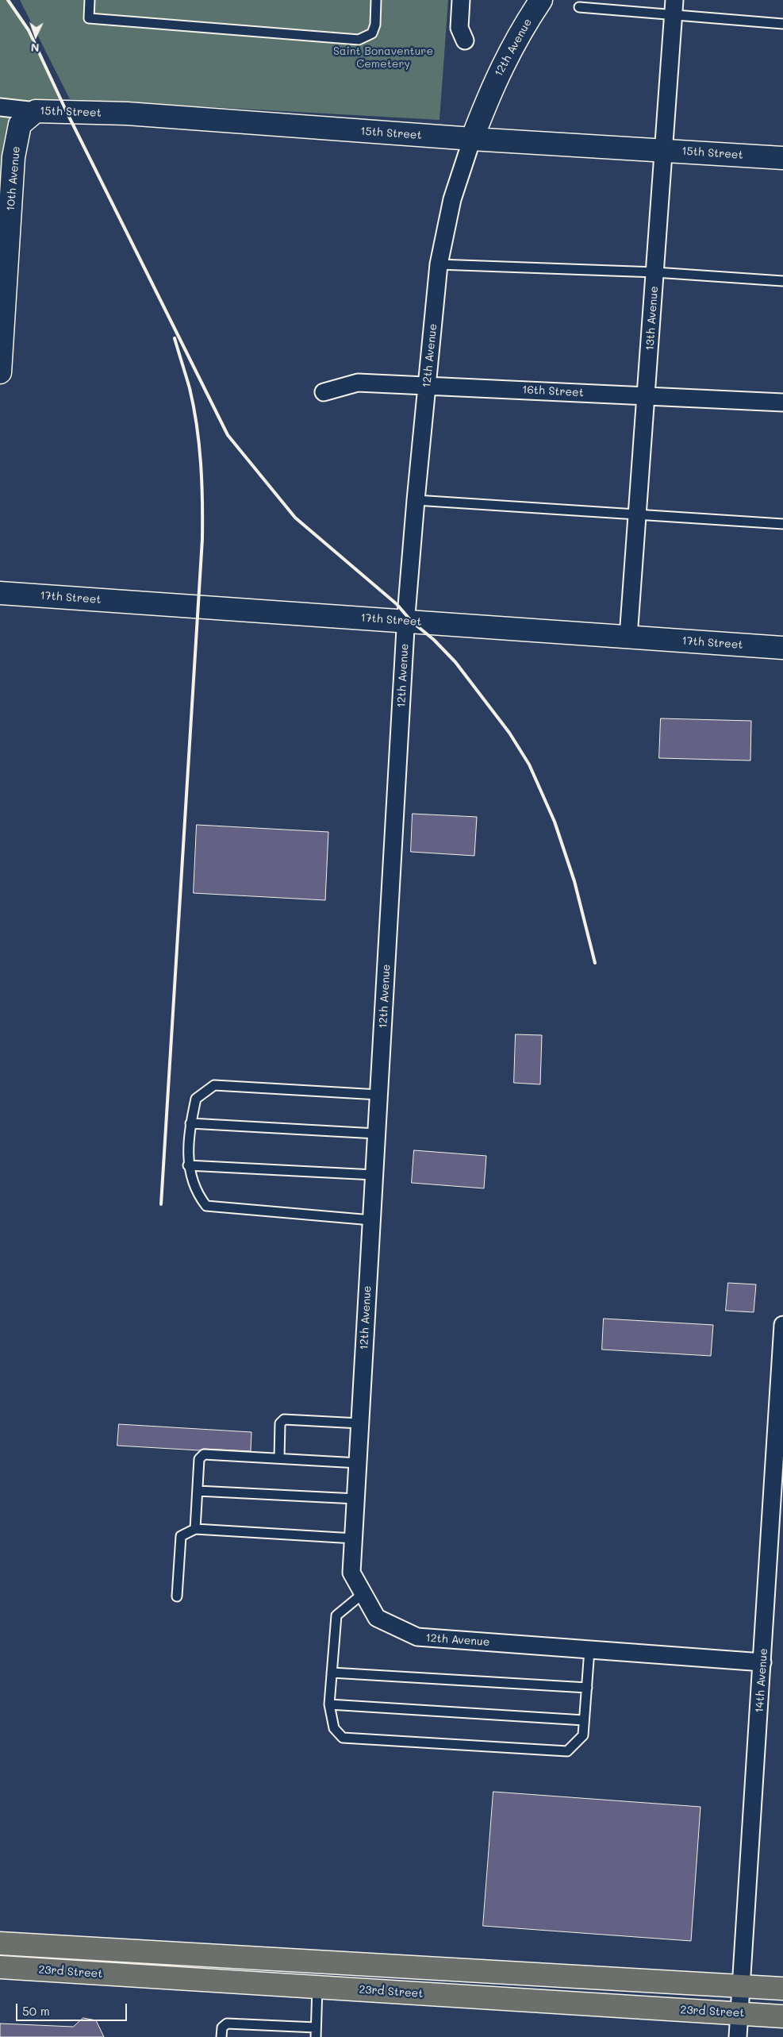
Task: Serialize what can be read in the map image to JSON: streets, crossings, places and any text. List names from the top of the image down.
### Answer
{
  "streets": {
    "highway": ["23rd Street"],
    "main road": [
      "12th Avenue",
      "15th Street",
      "10th Avenue",
      "17th Street"
    ],
    "street": ["13th Avenue", "16th Street", "14th Avenue"]
  },
  "crossings": [
    ["12th Avenue", "15th Street"],
    ["12th Avenue", "16th Street"],
    ["12th Avenue", "17th Street"],
    ["12th Avenue", "14th Avenue"],
    ["15th Street", "10th Avenue"],
    ["15th Street", "13th Avenue"],
    ["13th Avenue", "16th Street"],
    ["13th Avenue", "17th Street"],
    ["14th Avenue", "23rd Street"]
  ],
  "parks": ["Saint Bonaventure Cemetery"],
  "scale_bar": "50 m",
  "north": "bottom"
}
